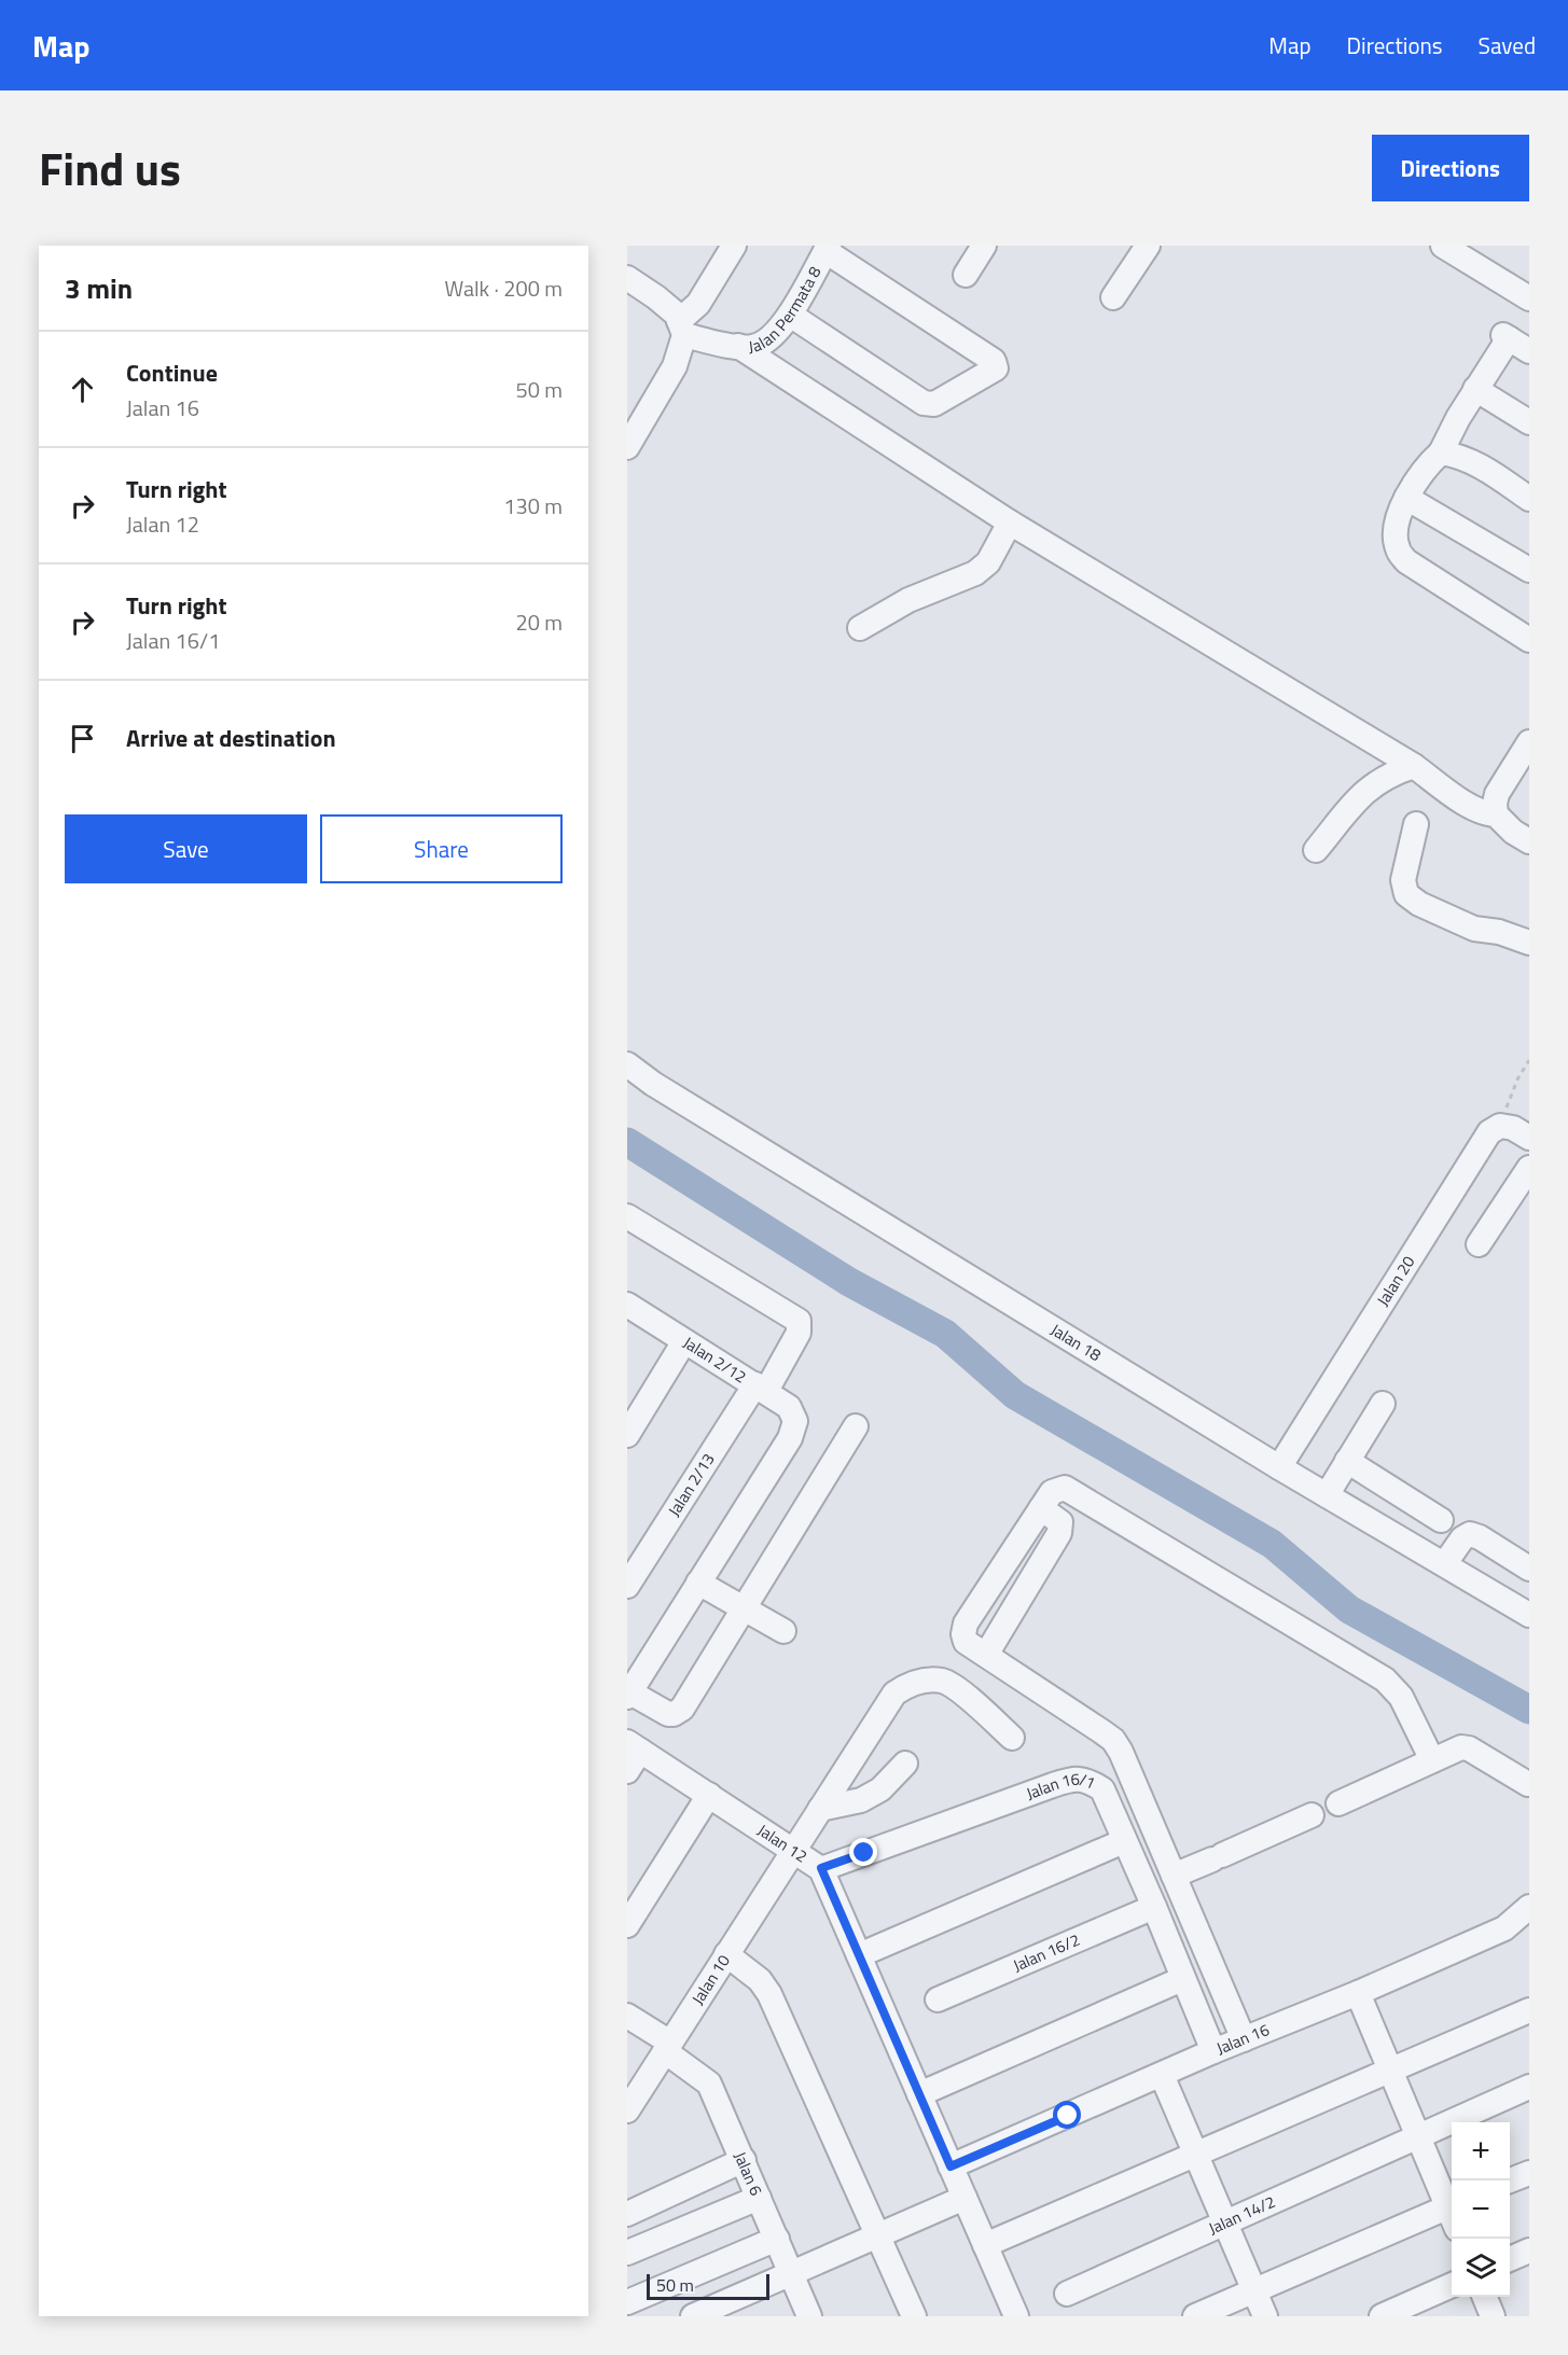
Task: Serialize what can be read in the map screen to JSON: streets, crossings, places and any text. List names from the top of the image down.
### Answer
{
  "streets": {
    "street": [
      "Jalan Permata 8",
      "Jalan 20",
      "Jalan 18",
      "Jalan 2/12",
      "Jalan 2/13",
      "Jalan 16/1",
      "Jalan 12",
      "Jalan 16/2",
      "Jalan 10",
      "Jalan 16",
      "Jalan 6",
      "Jalan 14/2"
    ]
  },
  "crossings": [
    ["Jalan 20", "Jalan 18"],
    ["Jalan 2/12", "Jalan 2/13"],
    ["Jalan 16/1", "Jalan 12"],
    ["Jalan 16/1", "Jalan 16/2"],
    ["Jalan 16/1", "Jalan 16"],
    ["Jalan 12", "Jalan 10"],
    ["Jalan 12", "Jalan 16"],
    ["Jalan 10", "Jalan 6"]
  ],
  "scale_bar": "50 m",
  "page": {
    "header": "Map",
    "nav": ["Map", "Directions", "Saved"],
    "title": "Find us",
    "buttons": [
      "Directions",
      ["Save", "Share"]
    ],
    "heading": ["3 min", "Walk · 200 m"],
    "list": [
      ["Continue", "Jalan 16", "50 m"],
      ["Turn right", "Jalan 12", "130 m"],
      ["Turn right", "Jalan 16/1", "20 m"],
      "Arrive at destination"
    ],
    "map_buttons": ["+", "−"],
    "scale": "50 m"
  }
}
